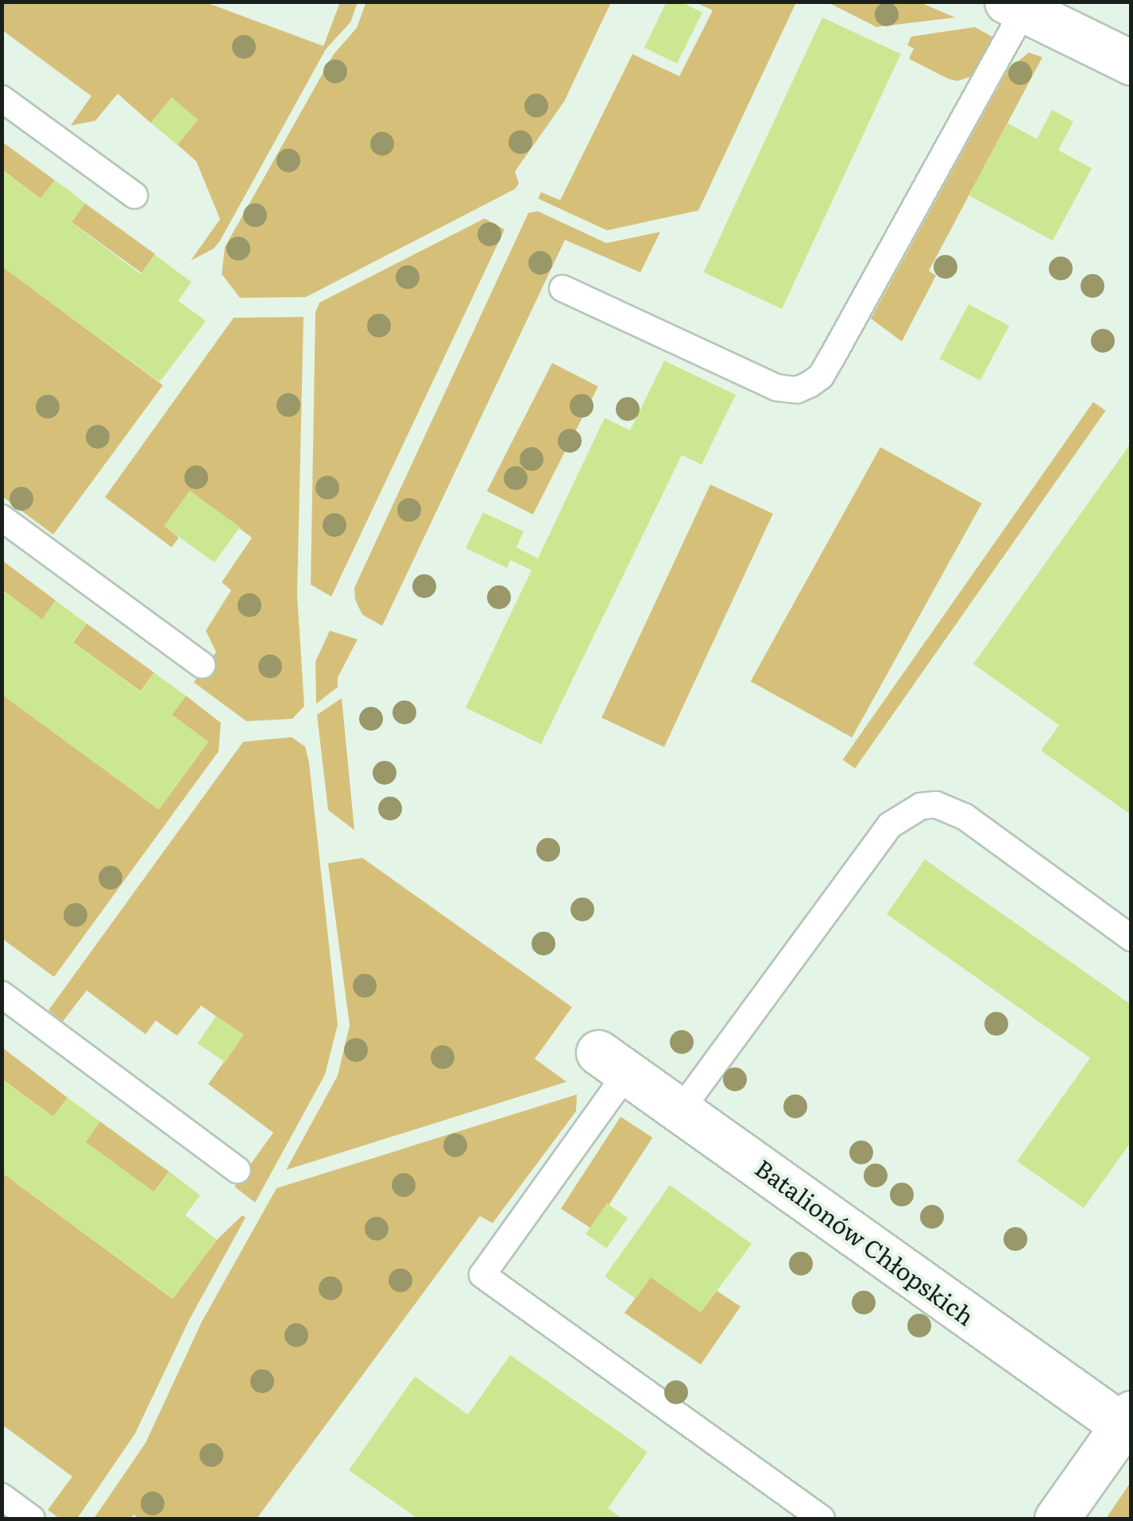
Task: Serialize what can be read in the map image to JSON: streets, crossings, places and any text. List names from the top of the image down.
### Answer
{
  "streets": {
    "street": ["Batalionów Chłopskich"]
  }
}
